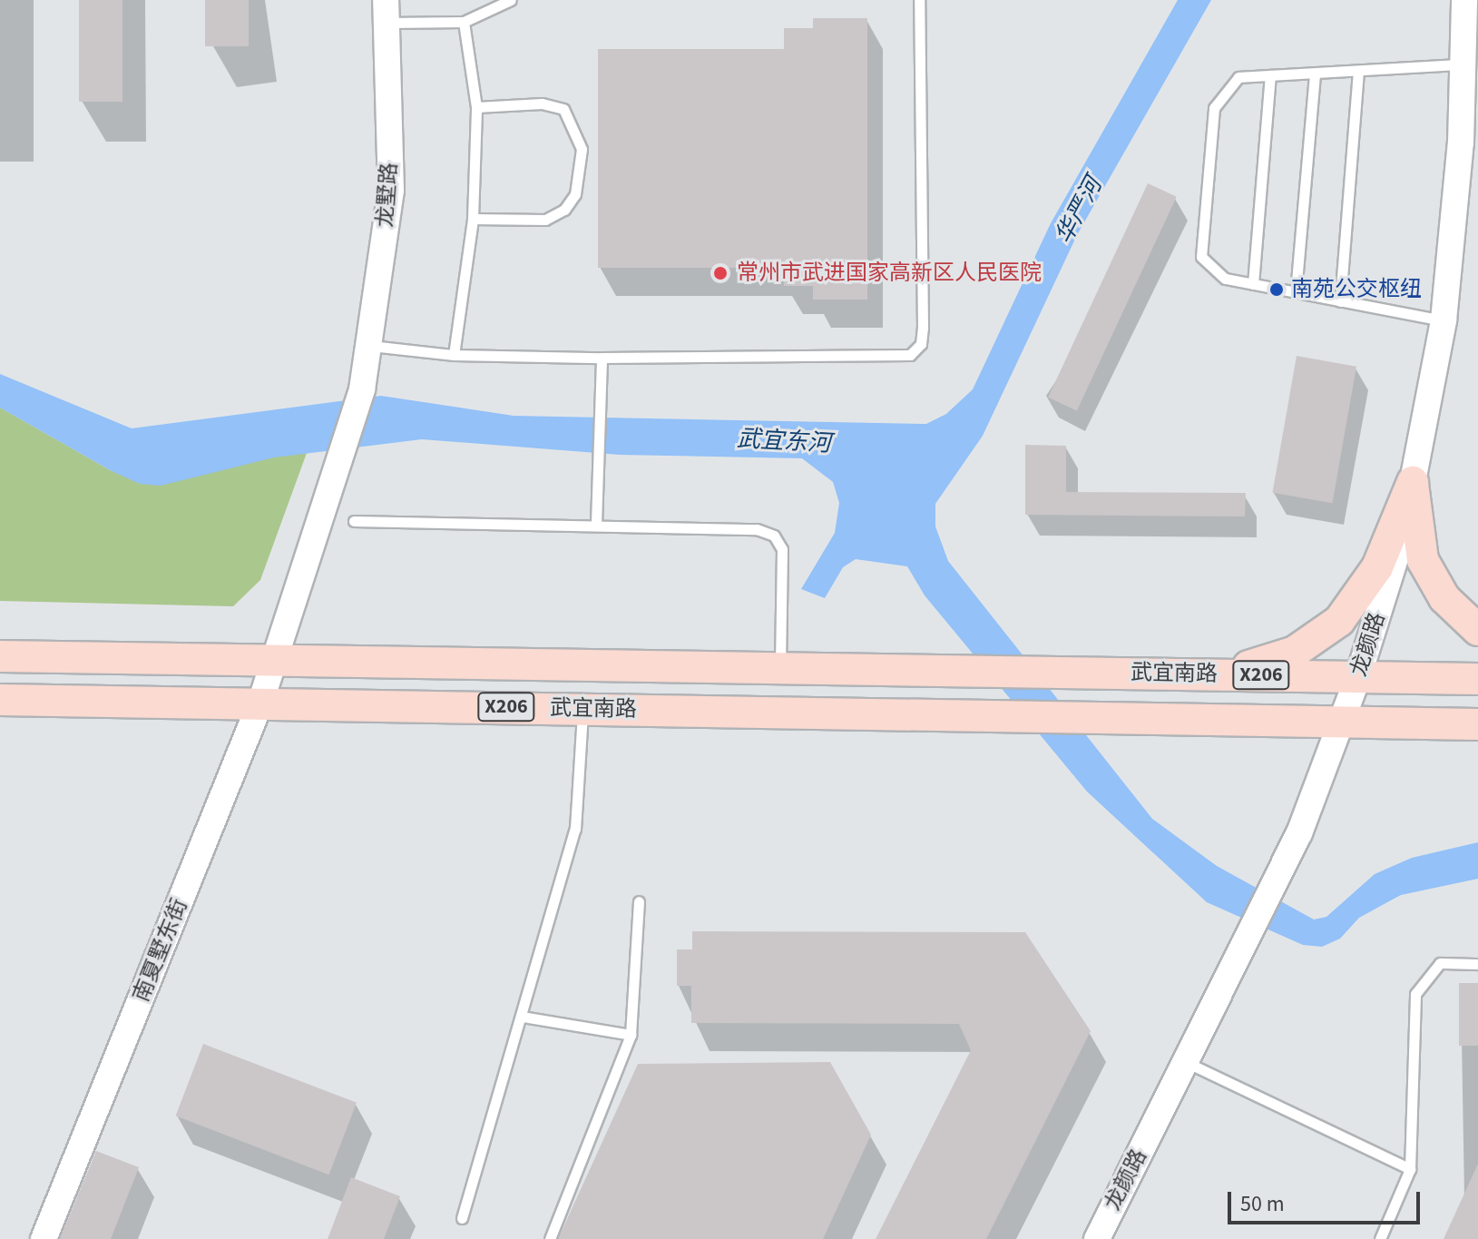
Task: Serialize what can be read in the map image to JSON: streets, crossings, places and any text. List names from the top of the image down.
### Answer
{
  "streets": {
    "main road": ["武宜南路", "X206"],
    "street": ["龙墅路", "龙颜路", "南夏墅东街"]
  },
  "crossings": [
    ["龙墅路", "武宜南路"],
    ["龙墅路", "南夏墅东街"],
    ["龙颜路", "武宜南路"],
    ["武宜南路", "南夏墅东街"]
  ],
  "water": ["华严河", "武宜东河"],
  "places": ["常州市武进国家高新区人民医院", "南苑公交枢纽"],
  "scale_bar": "50 m"
}
